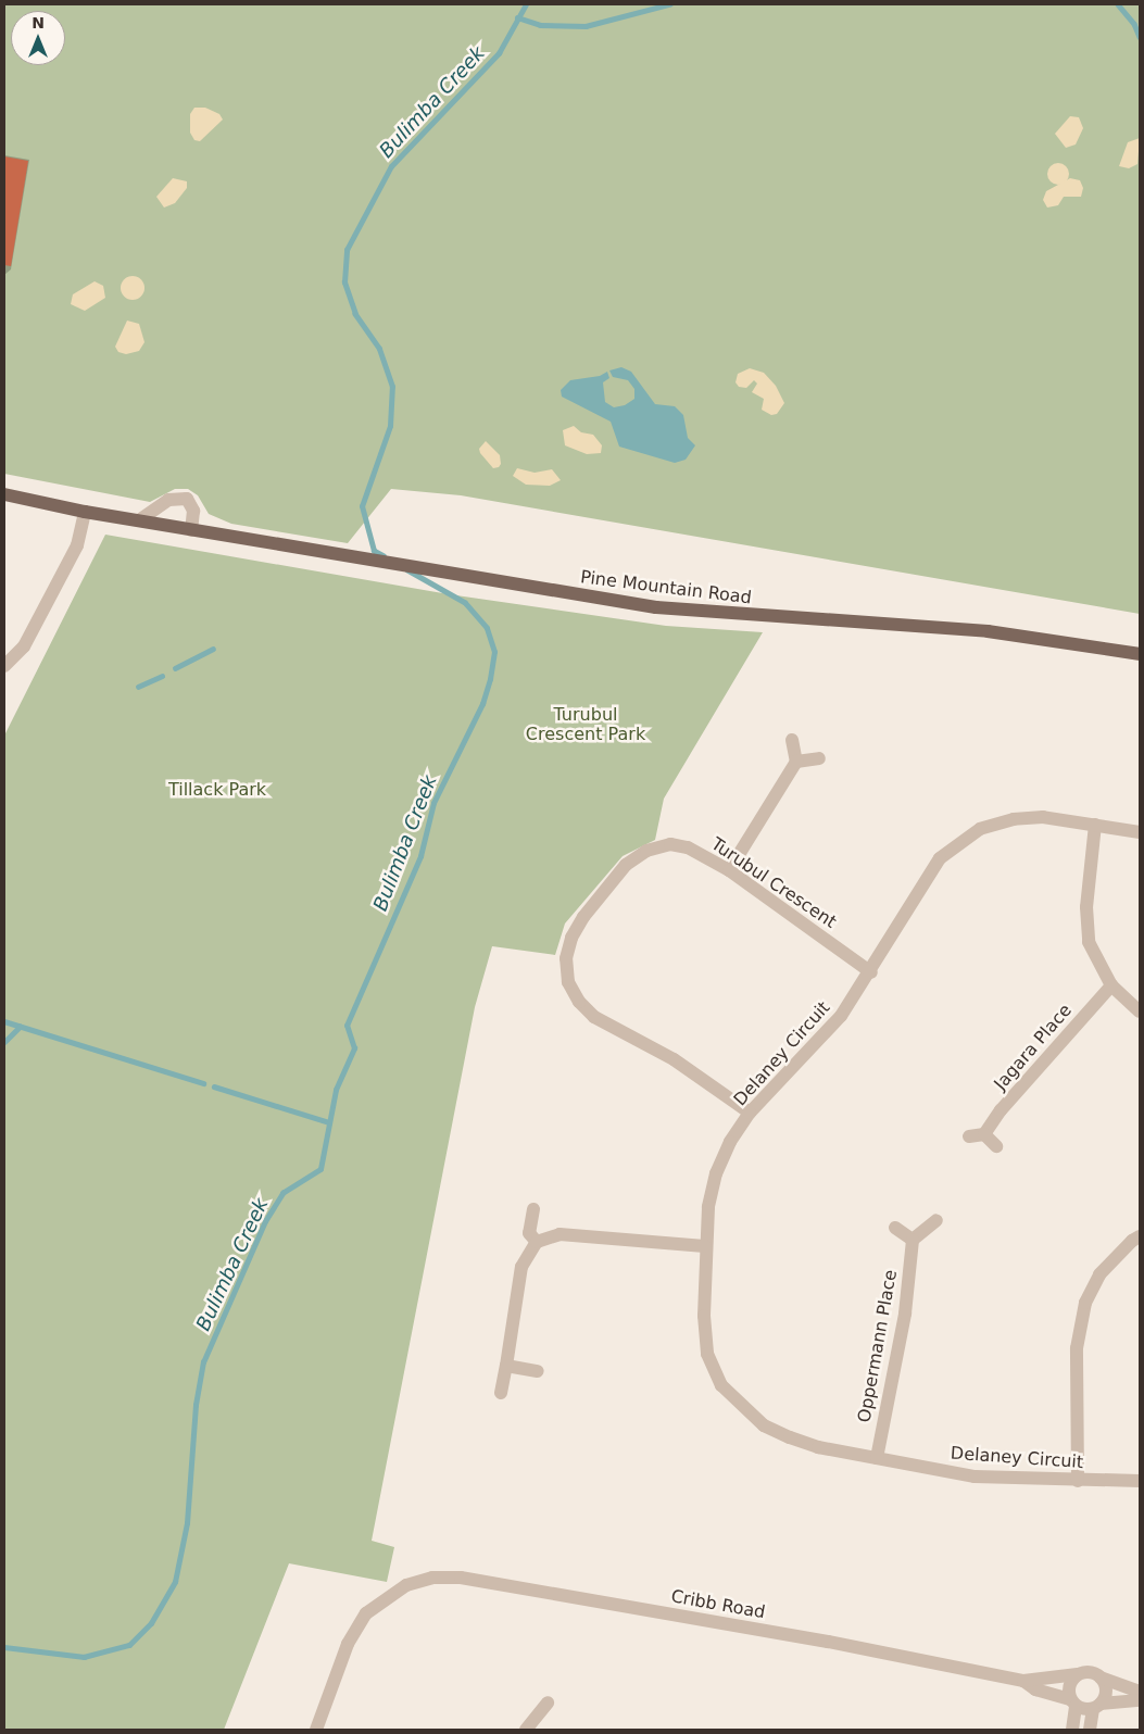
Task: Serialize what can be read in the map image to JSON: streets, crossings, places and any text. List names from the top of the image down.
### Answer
{
  "streets": {
    "main road": ["Pine Mountain Road"],
    "street": [
      "Turubul Crescent",
      "Jagara Place",
      "Delaney Circuit",
      "Oppermann Place",
      "Cribb Road"
    ]
  },
  "crossings": [
    ["Turubul Crescent", "Delaney Circuit"],
    ["Delaney Circuit", "Oppermann Place"]
  ],
  "water": ["Bulimba Creek"],
  "parks": ["Turubul Crescent Park", "Tillack Park"],
  "north": "top"
}
